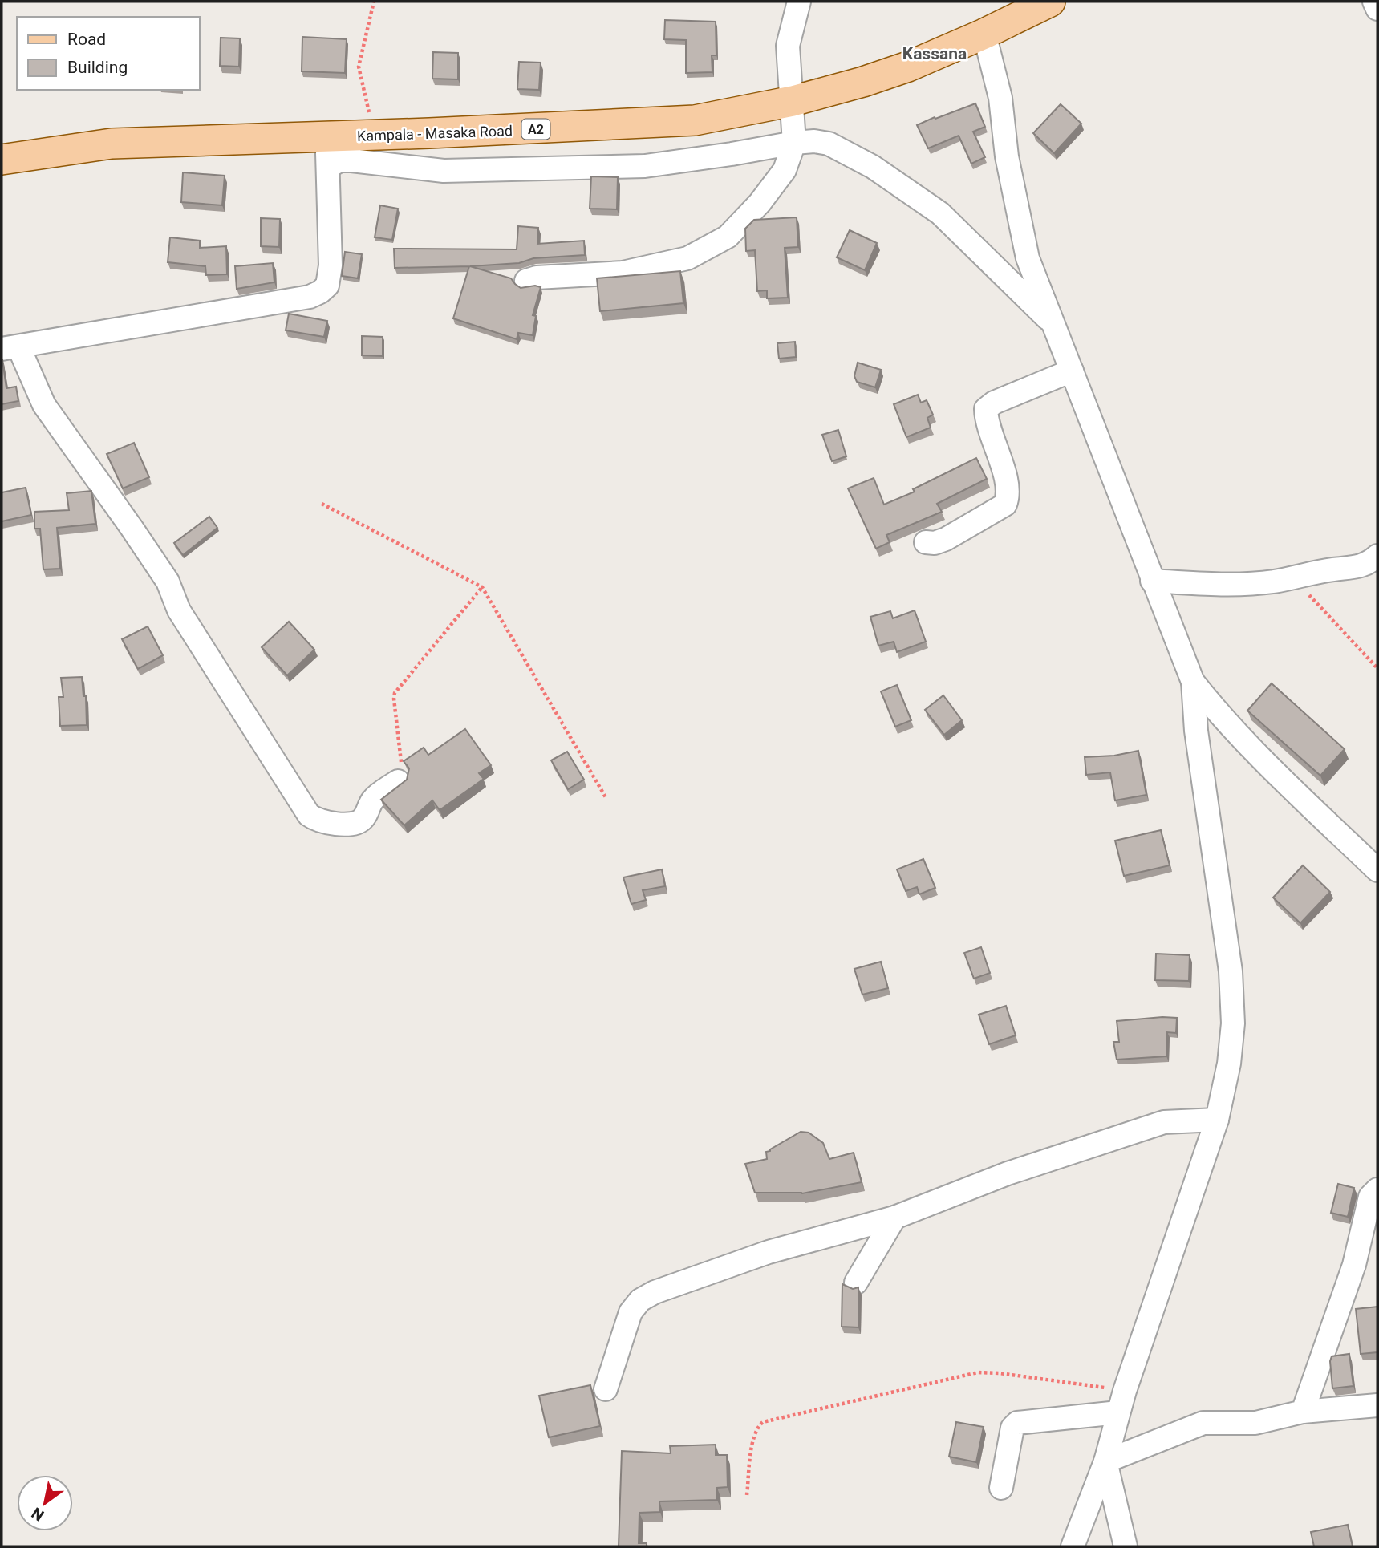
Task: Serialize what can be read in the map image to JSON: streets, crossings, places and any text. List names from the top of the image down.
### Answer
{
  "streets": {
    "main road": ["A2", "Kampala - Masaka Road"]
  },
  "districts": ["Kassana"],
  "legend": ["Road", "Building"],
  "north": "bottom left"
}
